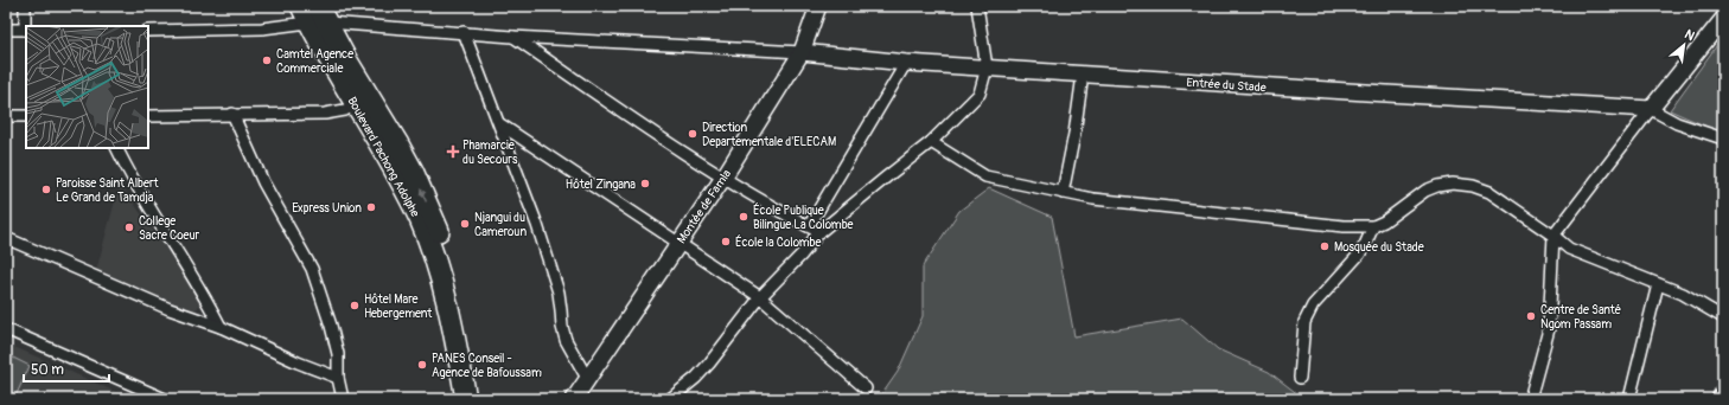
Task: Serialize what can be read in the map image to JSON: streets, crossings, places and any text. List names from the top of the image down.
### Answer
{
  "streets": {
    "highway": ["Boulevard Pachong Adolphe"],
    "street": ["Entrée du Stade", "Montée de Famla"]
  },
  "crossings": [
    ["Entrée du Stade", "Montée de Famla"]
  ],
  "places": {
    "other": [
      "Camtel Agence Commerciale",
      "Direction Departementale d'ELECAM",
      "Hôtel Zingana",
      "Paroisse Saint Albert Le Grand de Tamdja",
      "Express Union",
      "École Publique Bilingue La Colombe",
      "Njangui du Cameroun",
      "College Sacre Coeur",
      "École la Colombe",
      "Mosquée du Stade",
      "Hôtel Mare Hebergement",
      "Centre de Santé Ngom Passam",
      "PANES Conseil - Agence de Bafoussam"
    ],
    "health": ["Phamarcie du Secours"]
  },
  "scale_bar": "50 m",
  "north": "top right"
}
